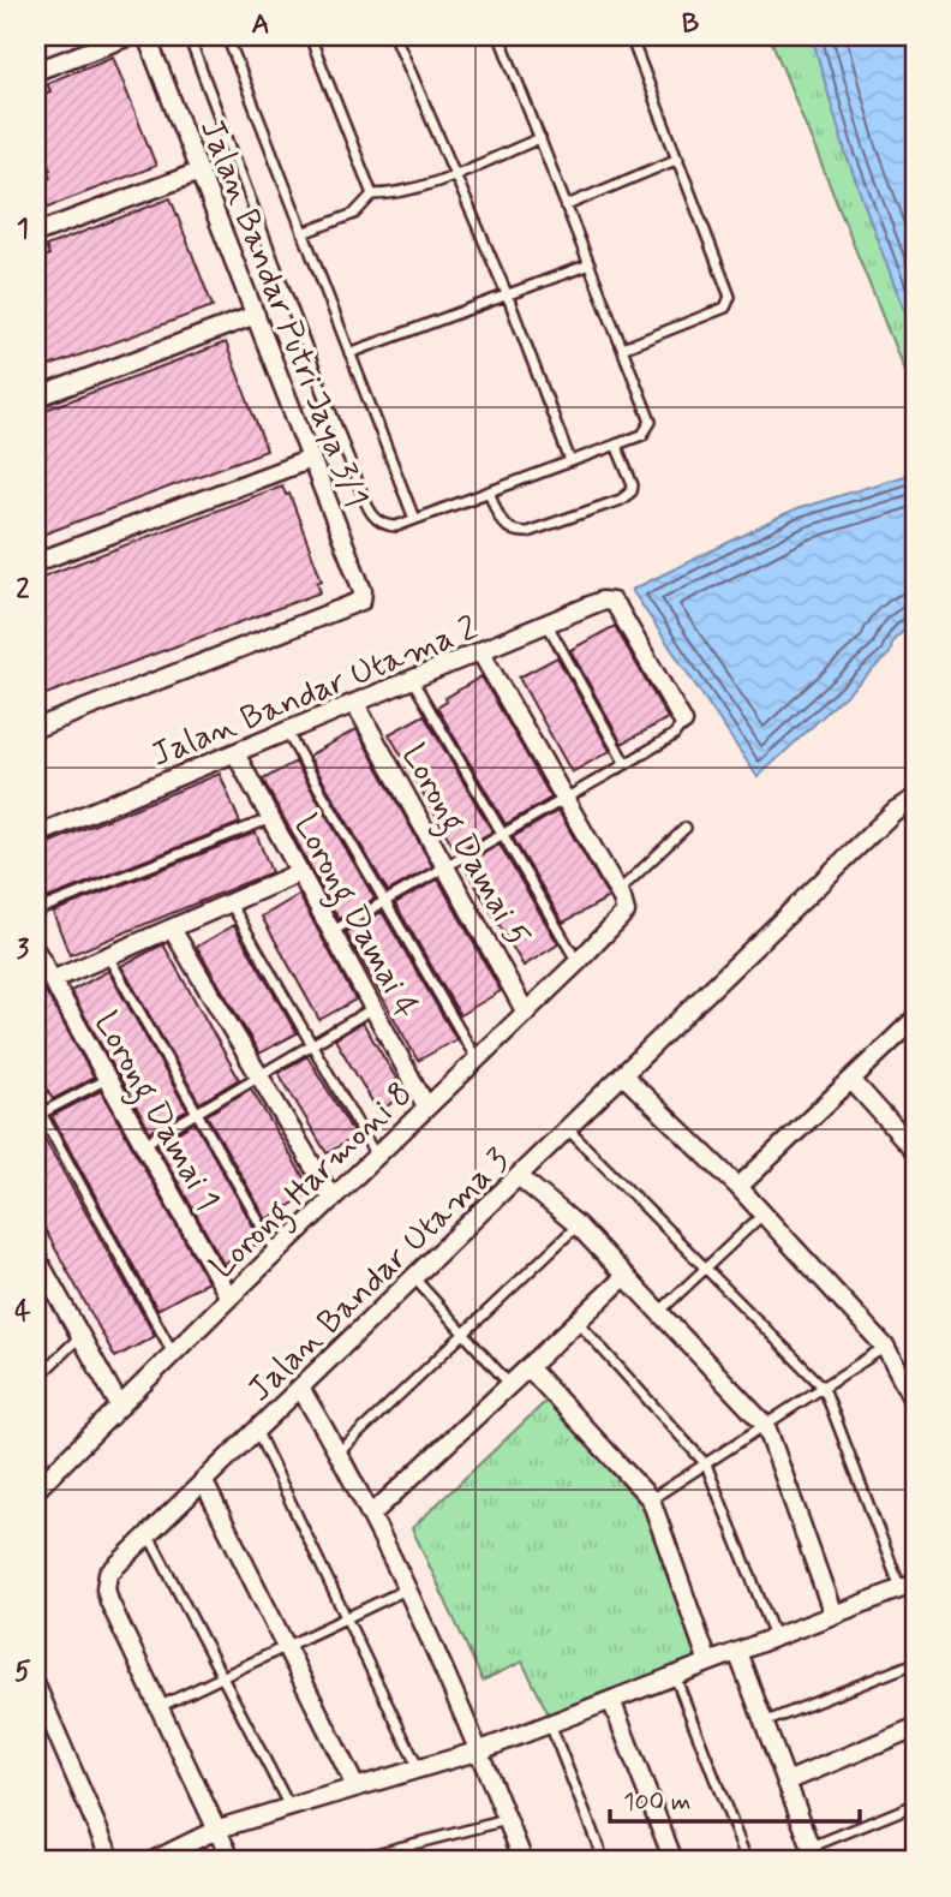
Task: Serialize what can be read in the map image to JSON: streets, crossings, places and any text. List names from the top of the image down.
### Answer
{
  "streets": {
    "street": [
      "Jalan Bandar Putri Jaya 3/1",
      "Jalan Bandar Utama 2",
      "Lorong Damai 5",
      "Lorong Damai 4",
      "Lorong Damai 1",
      "Lorong Harmoni 8",
      "Jalan Bandar Utama 3"
    ]
  },
  "crossings": [
    ["Jalan Bandar Utama 2", "Lorong Damai 5"],
    ["Jalan Bandar Utama 2", "Lorong Damai 4"],
    ["Lorong Damai 5", "Lorong Harmoni 8"],
    ["Lorong Damai 4", "Lorong Harmoni 8"],
    ["Lorong Damai 1", "Lorong Harmoni 8"]
  ],
  "scale_bar": "100 m",
  "grid": {
    "columns": ["A", "B"],
    "rows": [
      "1",
      "2",
      "3",
      "4",
      "5"
    ]
  }
}
